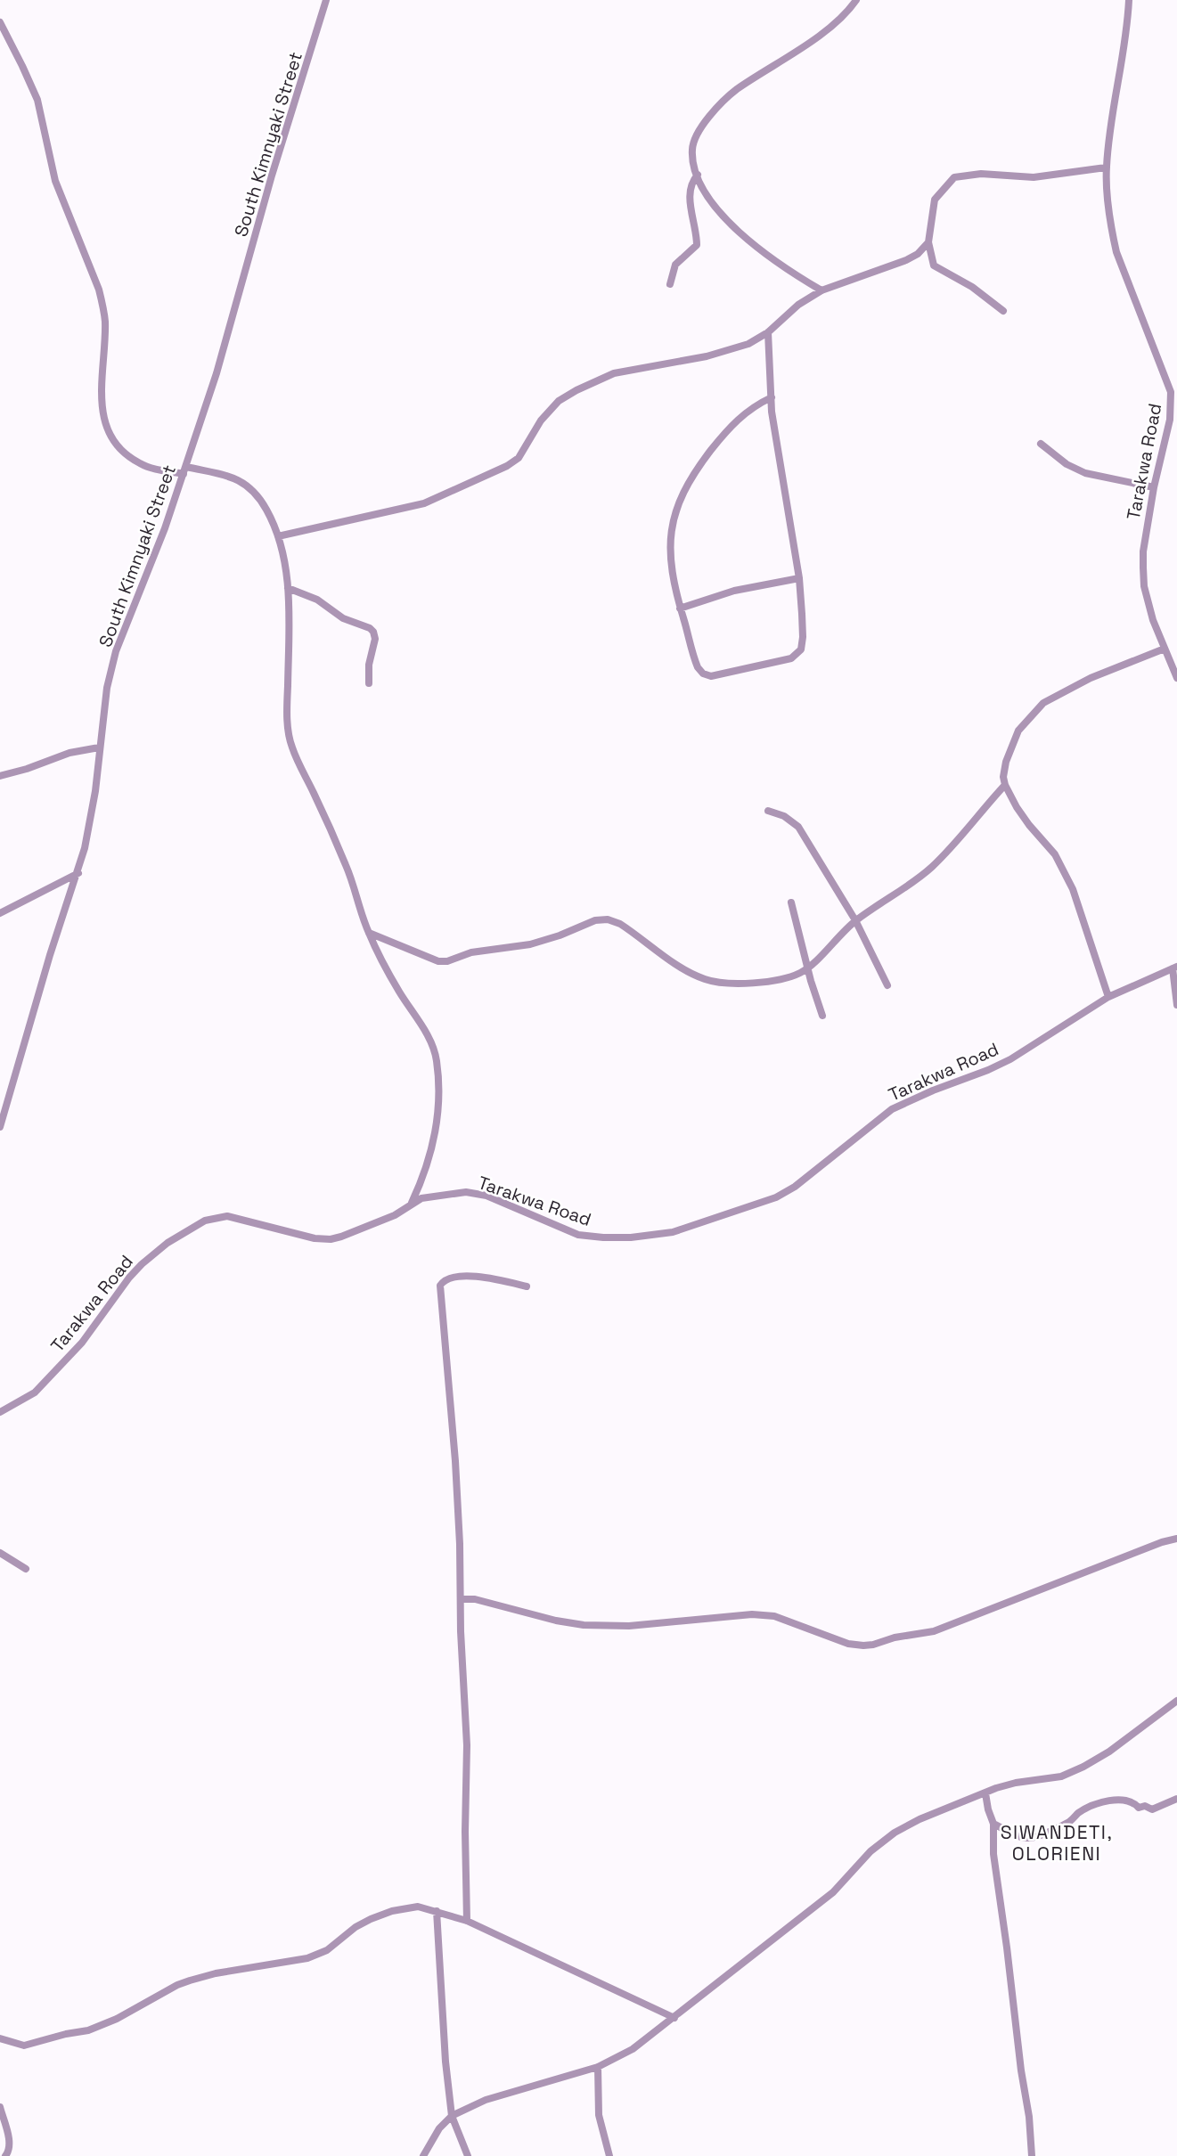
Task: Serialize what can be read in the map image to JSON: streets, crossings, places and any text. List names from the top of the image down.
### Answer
{
  "streets": {
    "street": ["South Kimnyaki Street", "Tarakwa Road"]
  },
  "districts": ["SIWANDETI, OLORIENI"]
}
